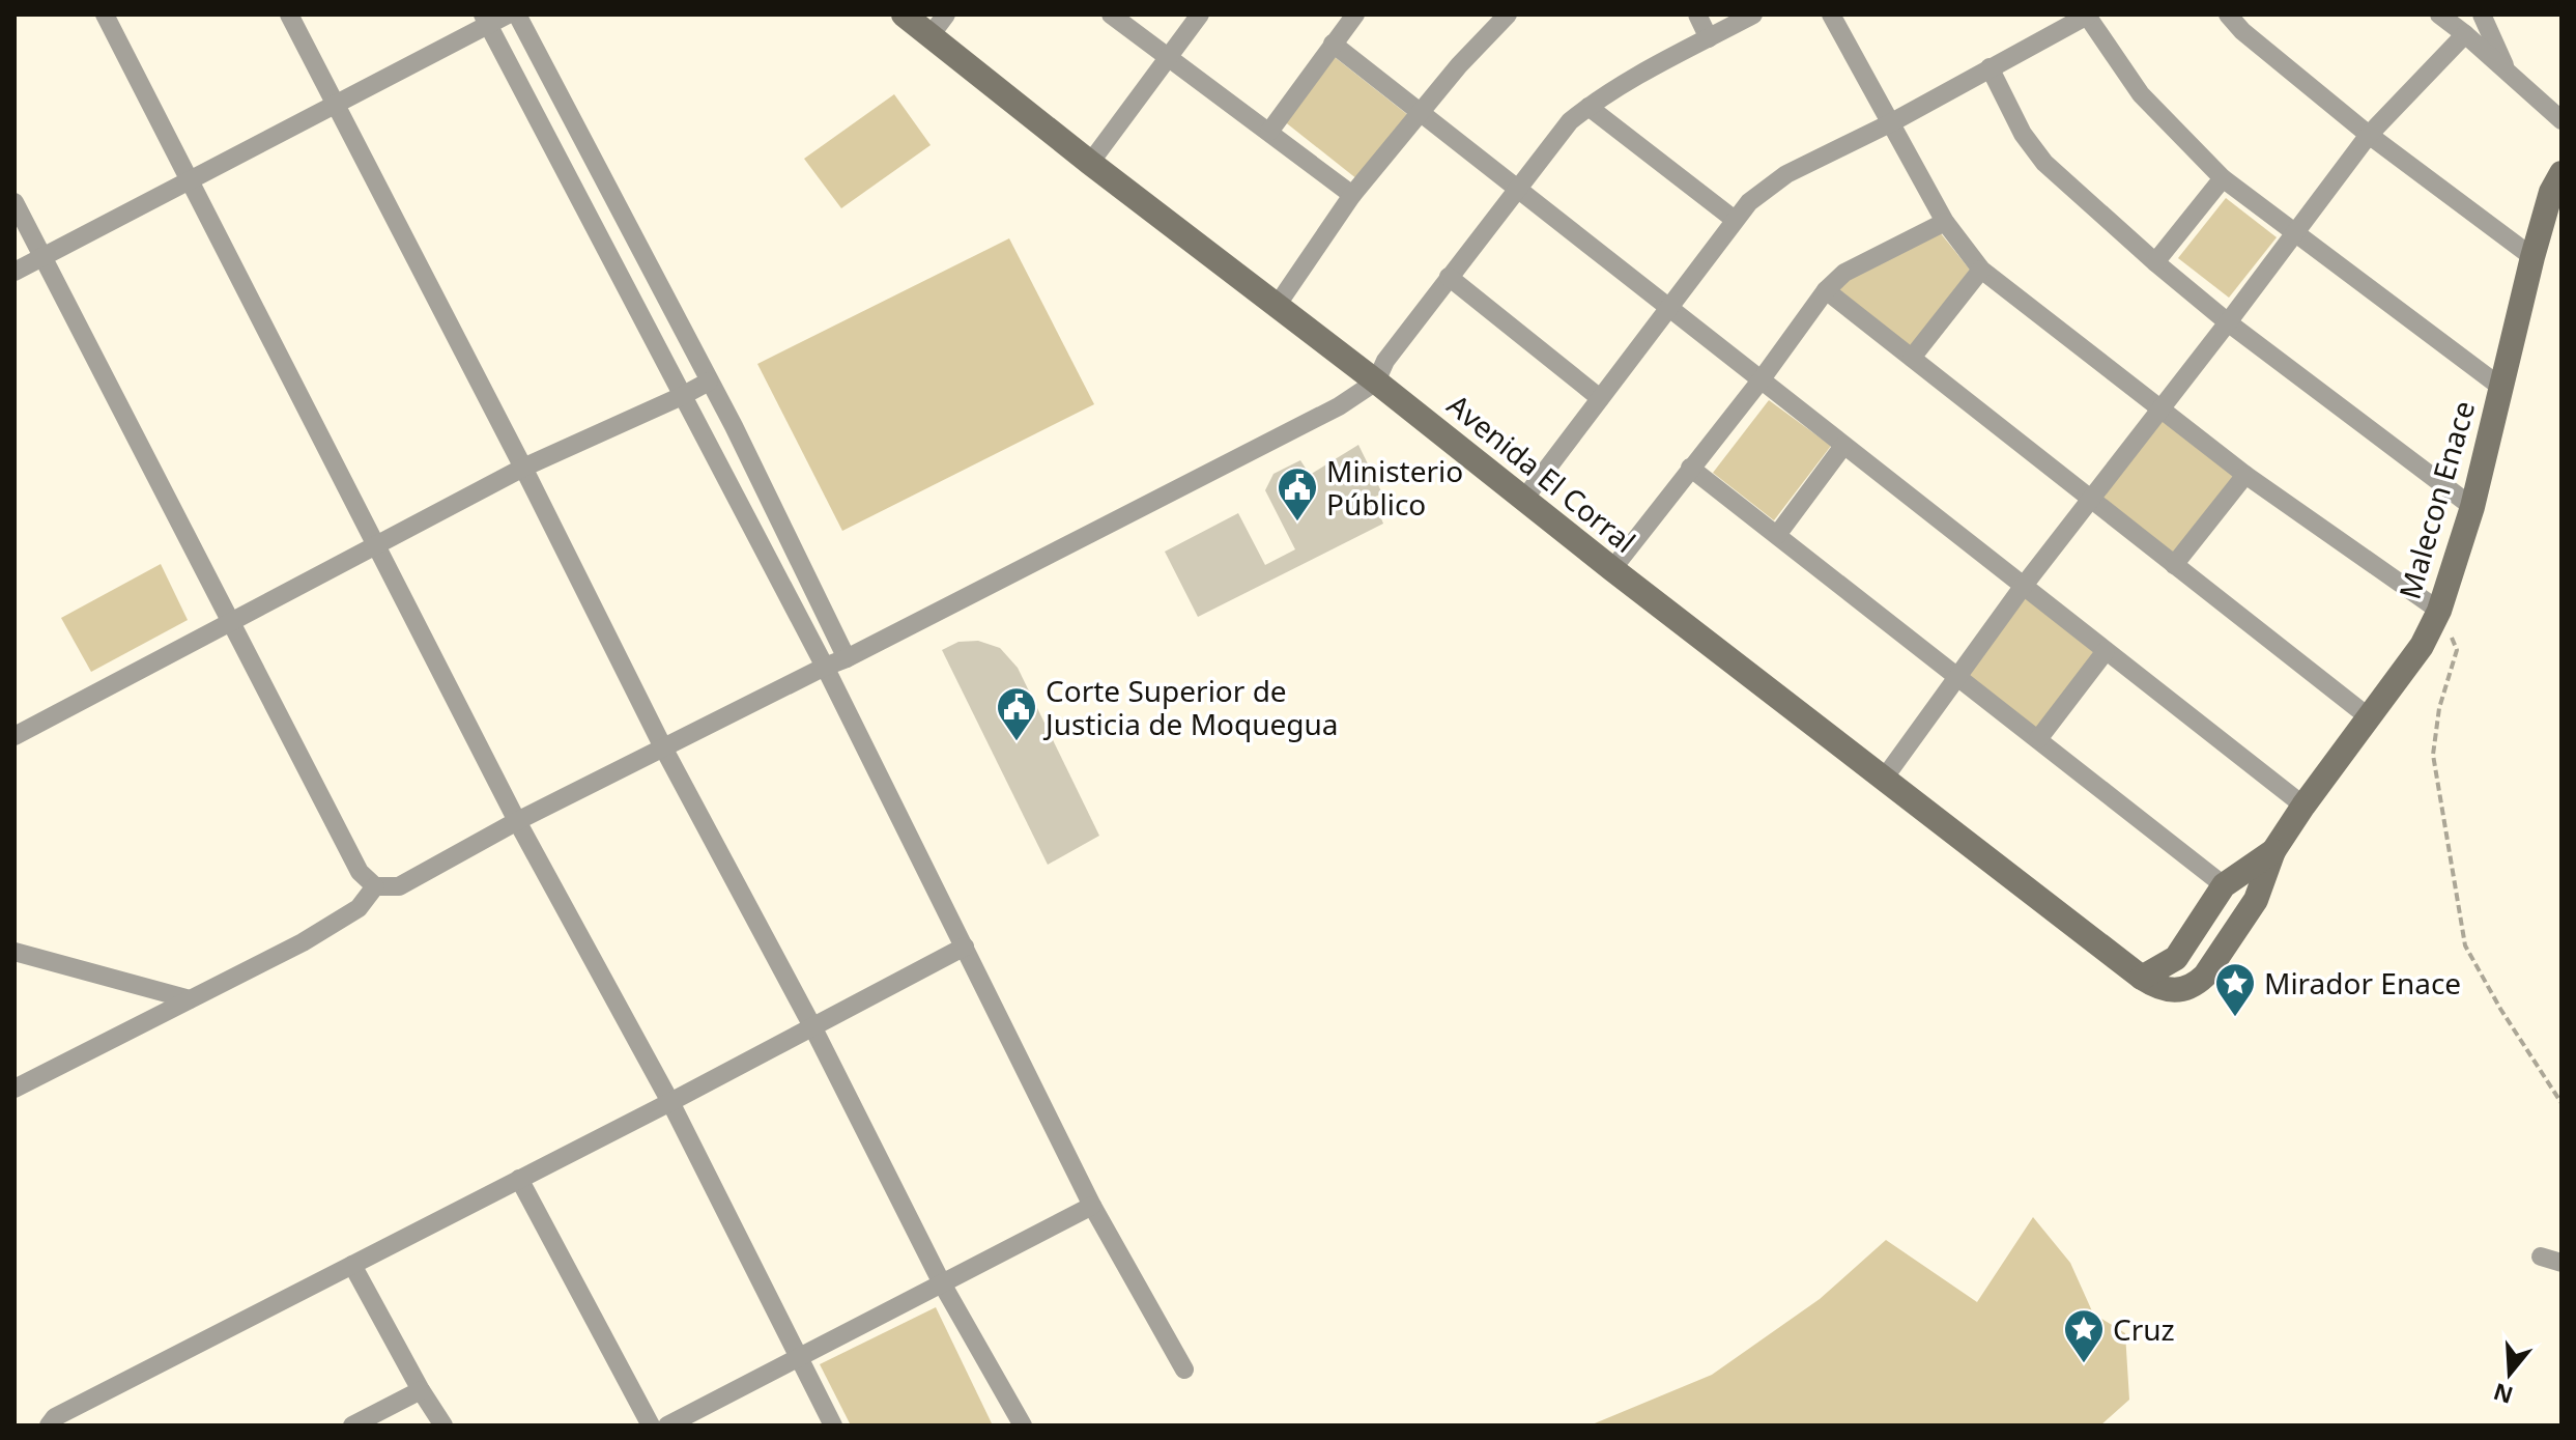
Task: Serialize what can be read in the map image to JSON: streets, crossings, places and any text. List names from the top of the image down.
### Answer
{
  "streets": {
    "street": ["Avenida El Corral", "Malecon Enace"]
  },
  "crossings": [
    ["Avenida El Corral", "Malecon Enace"]
  ],
  "places": {
    "public building": ["Ministerio Público", "Corte Superior de Justicia de Moquegua"],
    "place": ["Mirador Enace", "Cruz"]
  },
  "north": "bottom"
}
